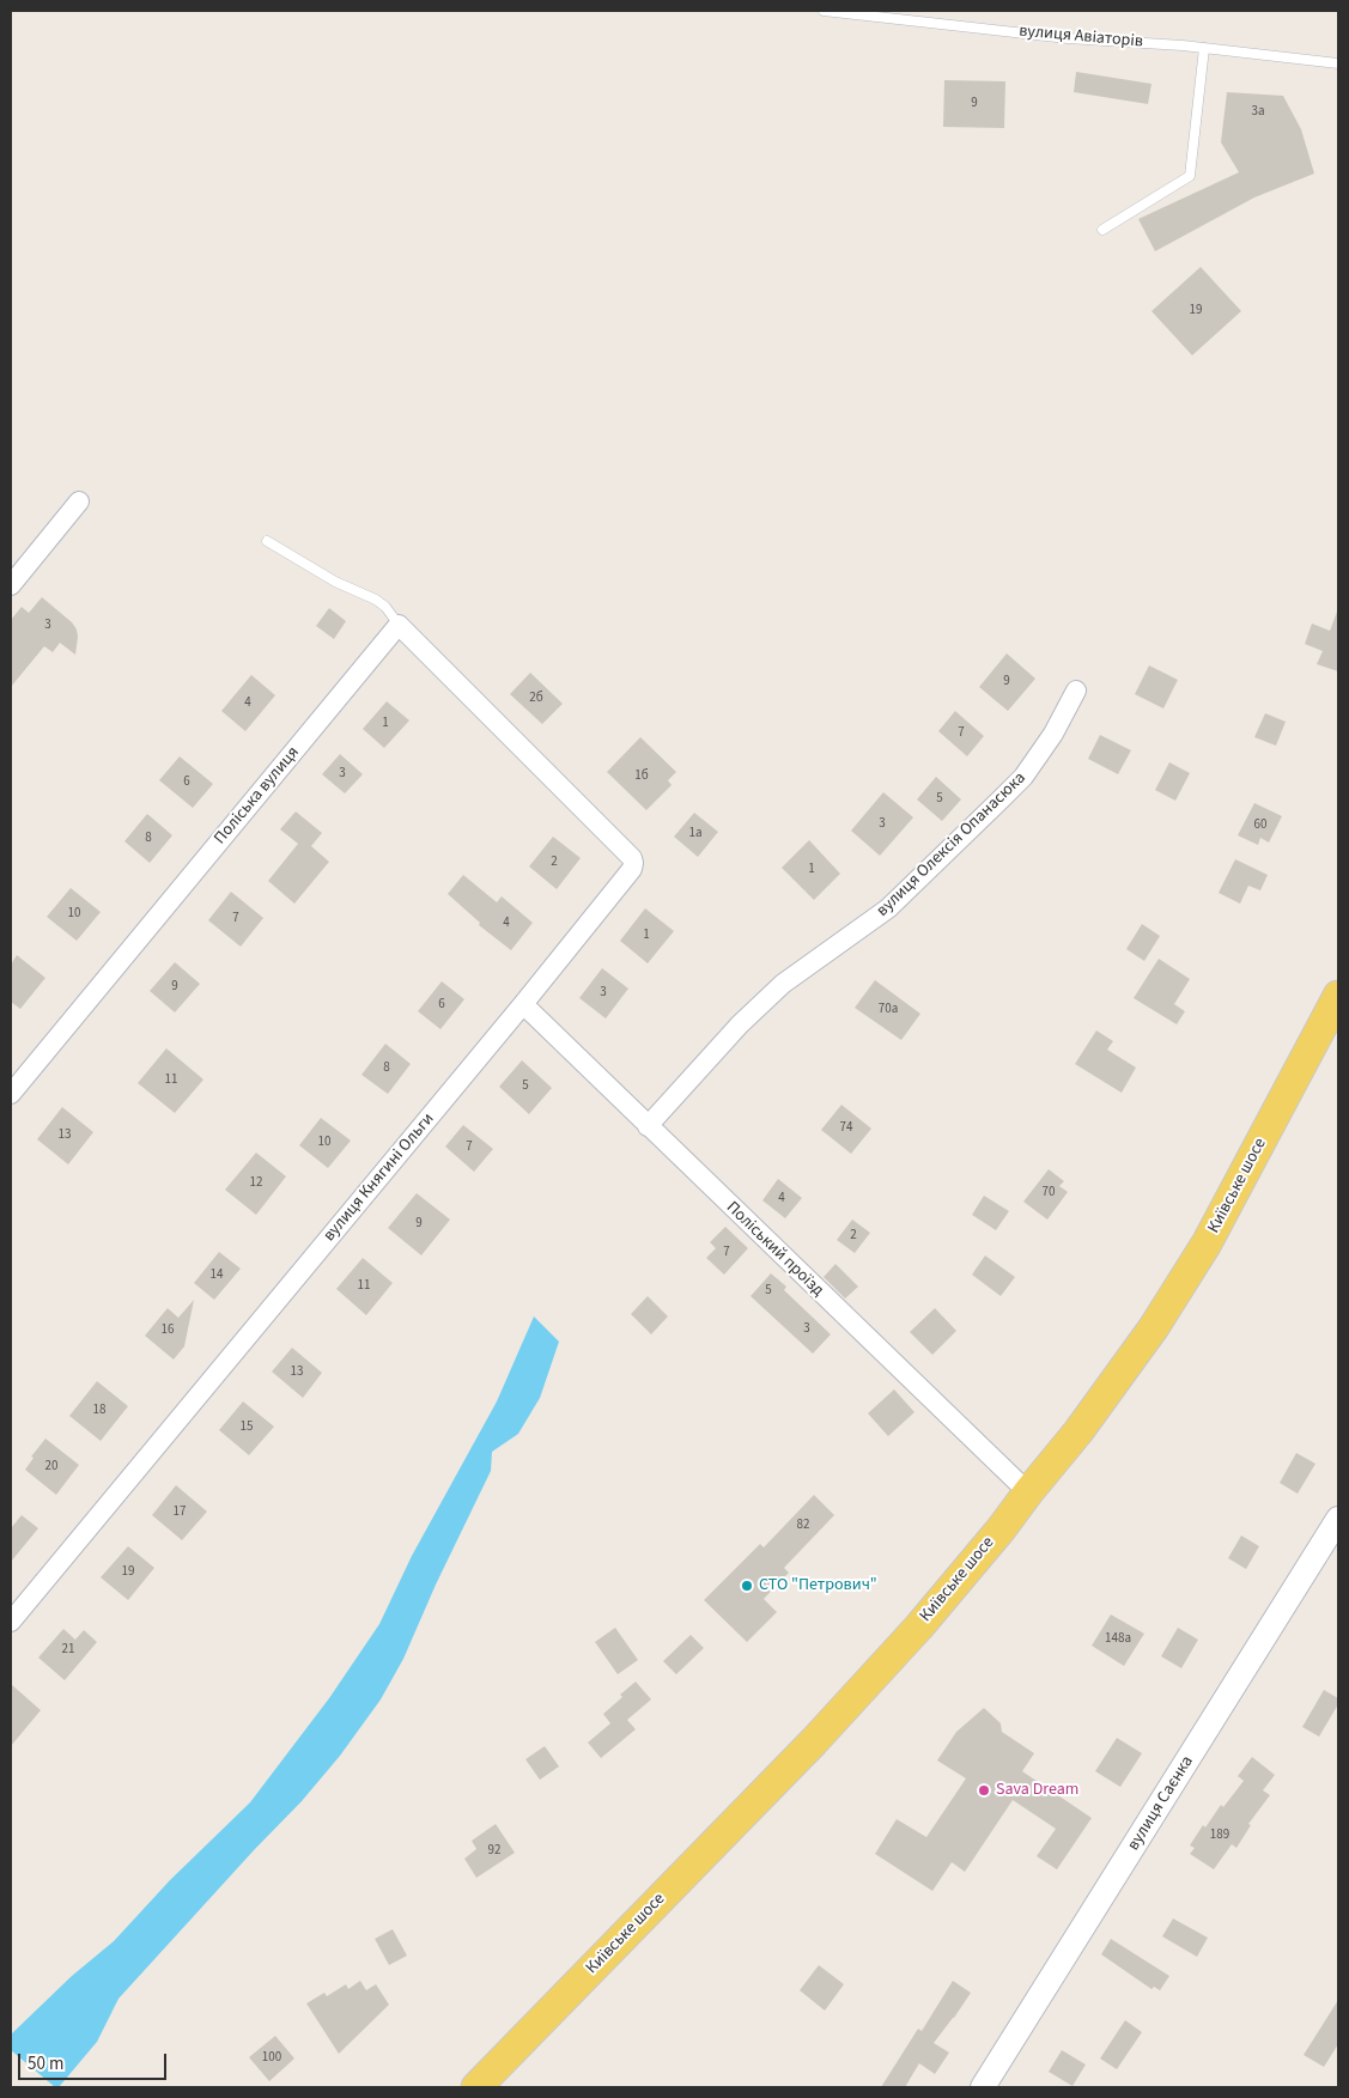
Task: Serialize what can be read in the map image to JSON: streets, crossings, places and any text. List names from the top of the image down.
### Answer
{
  "streets": {
    "main road": ["Київське шосе"],
    "street": [
      "Поліська вулиця",
      "вулиця Олексія Опанасюка",
      "вулиця Княгині Ольги",
      "Поліський проїзд",
      "вулиця Саєнка"
    ],
    "lane": ["вулиця Авіаторів"]
  },
  "crossings": [
    ["Поліська вулиця", "вулиця Княгині Ольги"],
    ["вулиця Олексія Опанасюка", "Поліський проїзд"],
    ["вулиця Княгині Ольги", "Поліський проїзд"],
    ["Київське шосе", "Поліський проїзд"]
  ],
  "places": ["СТО \"Петрович\"", "Sava Dream"],
  "house_numbers": [
    "9",
    "3а",
    "19",
    "3",
    "9",
    "2б",
    "4",
    "1",
    "7",
    "3",
    "1б",
    "6",
    "5",
    "3",
    "60",
    "1а",
    "8",
    "2",
    "1",
    "10",
    "7",
    "4",
    "1",
    "9",
    "3",
    "6",
    "70а",
    "8",
    "11",
    "5",
    "74",
    "13",
    "10",
    "7",
    "12",
    "70",
    "4",
    "9",
    "2",
    "7",
    "14",
    "11",
    "5",
    "3",
    "16",
    "13",
    "18",
    "15",
    "20",
    "17",
    "82",
    "19",
    "148а",
    "21",
    "189",
    "92",
    "100"
  ],
  "scale_bar": "50 m"
}
